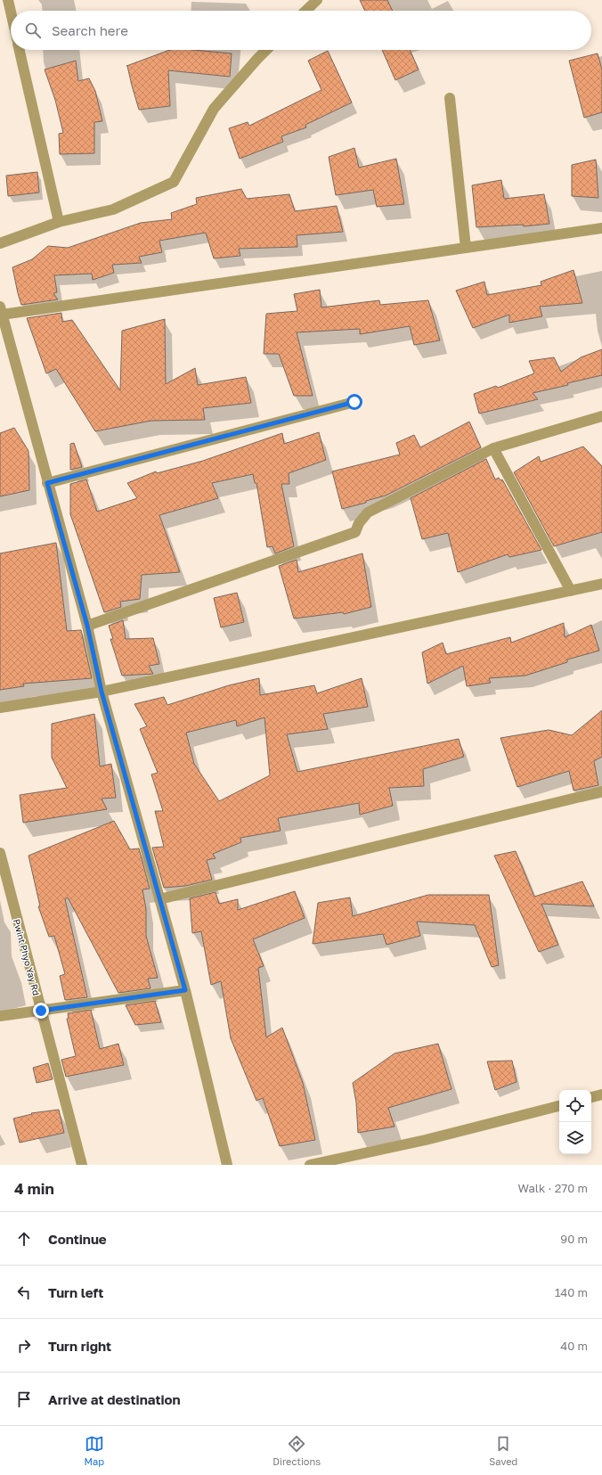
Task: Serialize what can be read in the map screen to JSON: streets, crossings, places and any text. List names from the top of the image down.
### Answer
{
  "streets": {
    "street": ["Pwint Phyo Yay Rd"]
  },
  "page": {
    "search": "Search here",
    "heading": ["4 min", "Walk · 270 m"],
    "list": [
      ["Continue", "90 m"],
      ["Turn left", "140 m"],
      ["Turn right", "40 m"],
      "Arrive at destination"
    ],
    "nav": ["Map", "Directions", "Saved"]
  }
}
